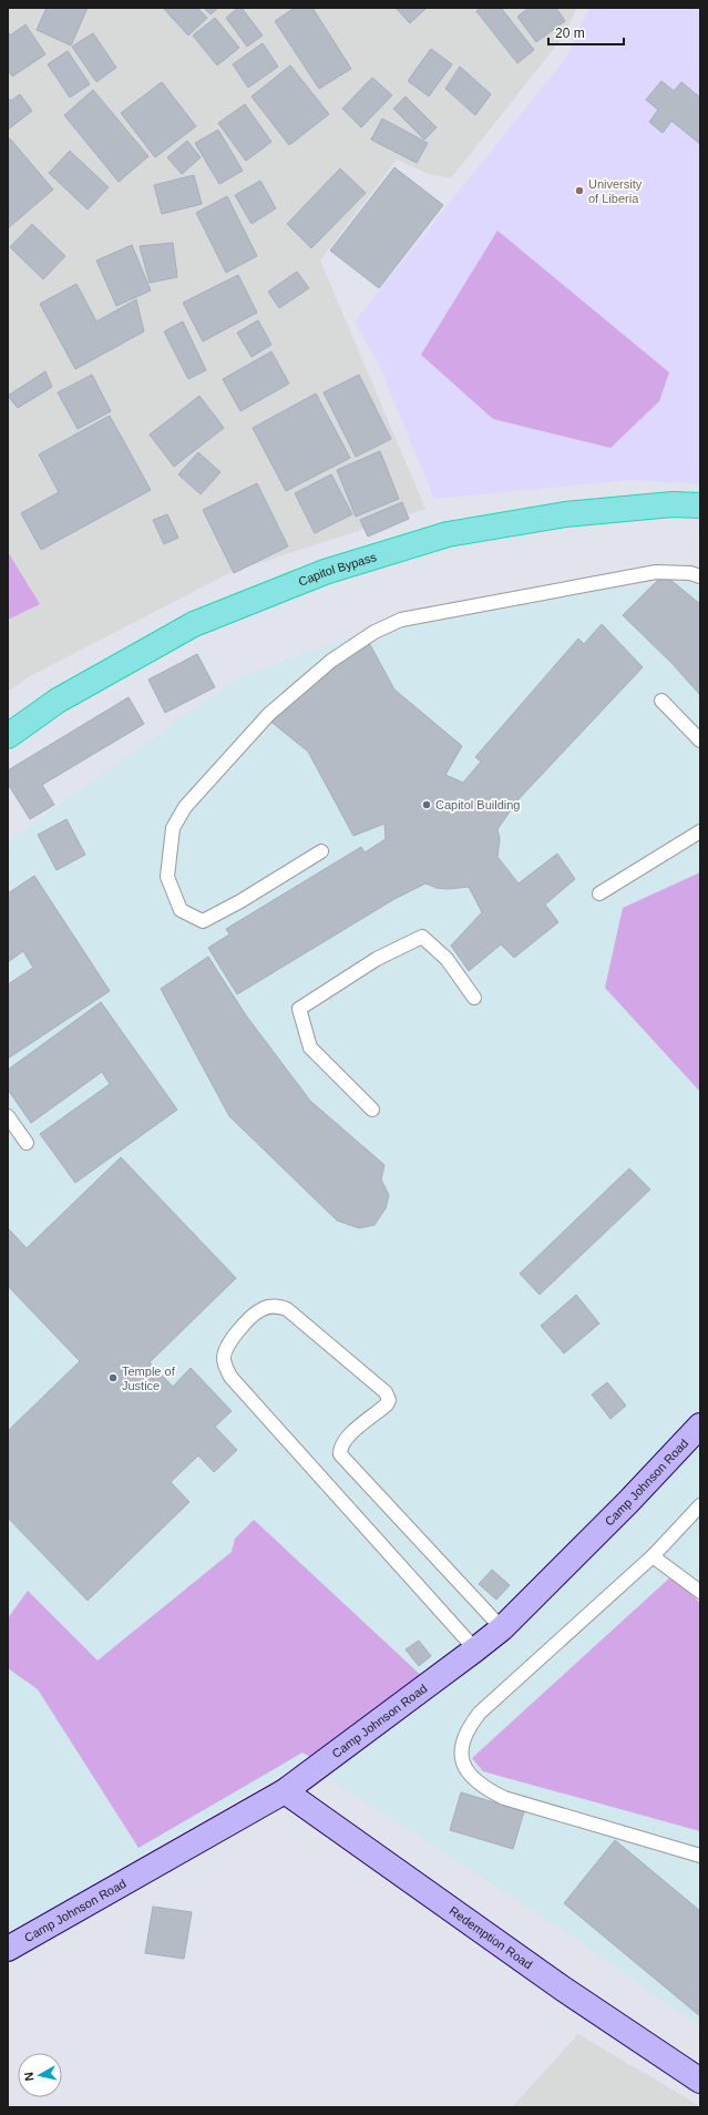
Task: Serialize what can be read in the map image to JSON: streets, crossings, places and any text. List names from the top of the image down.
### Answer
{
  "streets": {
    "highway": ["Capitol Bypass"],
    "main road": ["Camp Johnson Road", "Redemption Road"]
  },
  "crossings": [
    ["Camp Johnson Road", "Redemption Road"]
  ],
  "places": ["University of Liberia", "Capitol Building", "Temple of Justice"],
  "scale_bar": "20 m",
  "north": "left"
}
